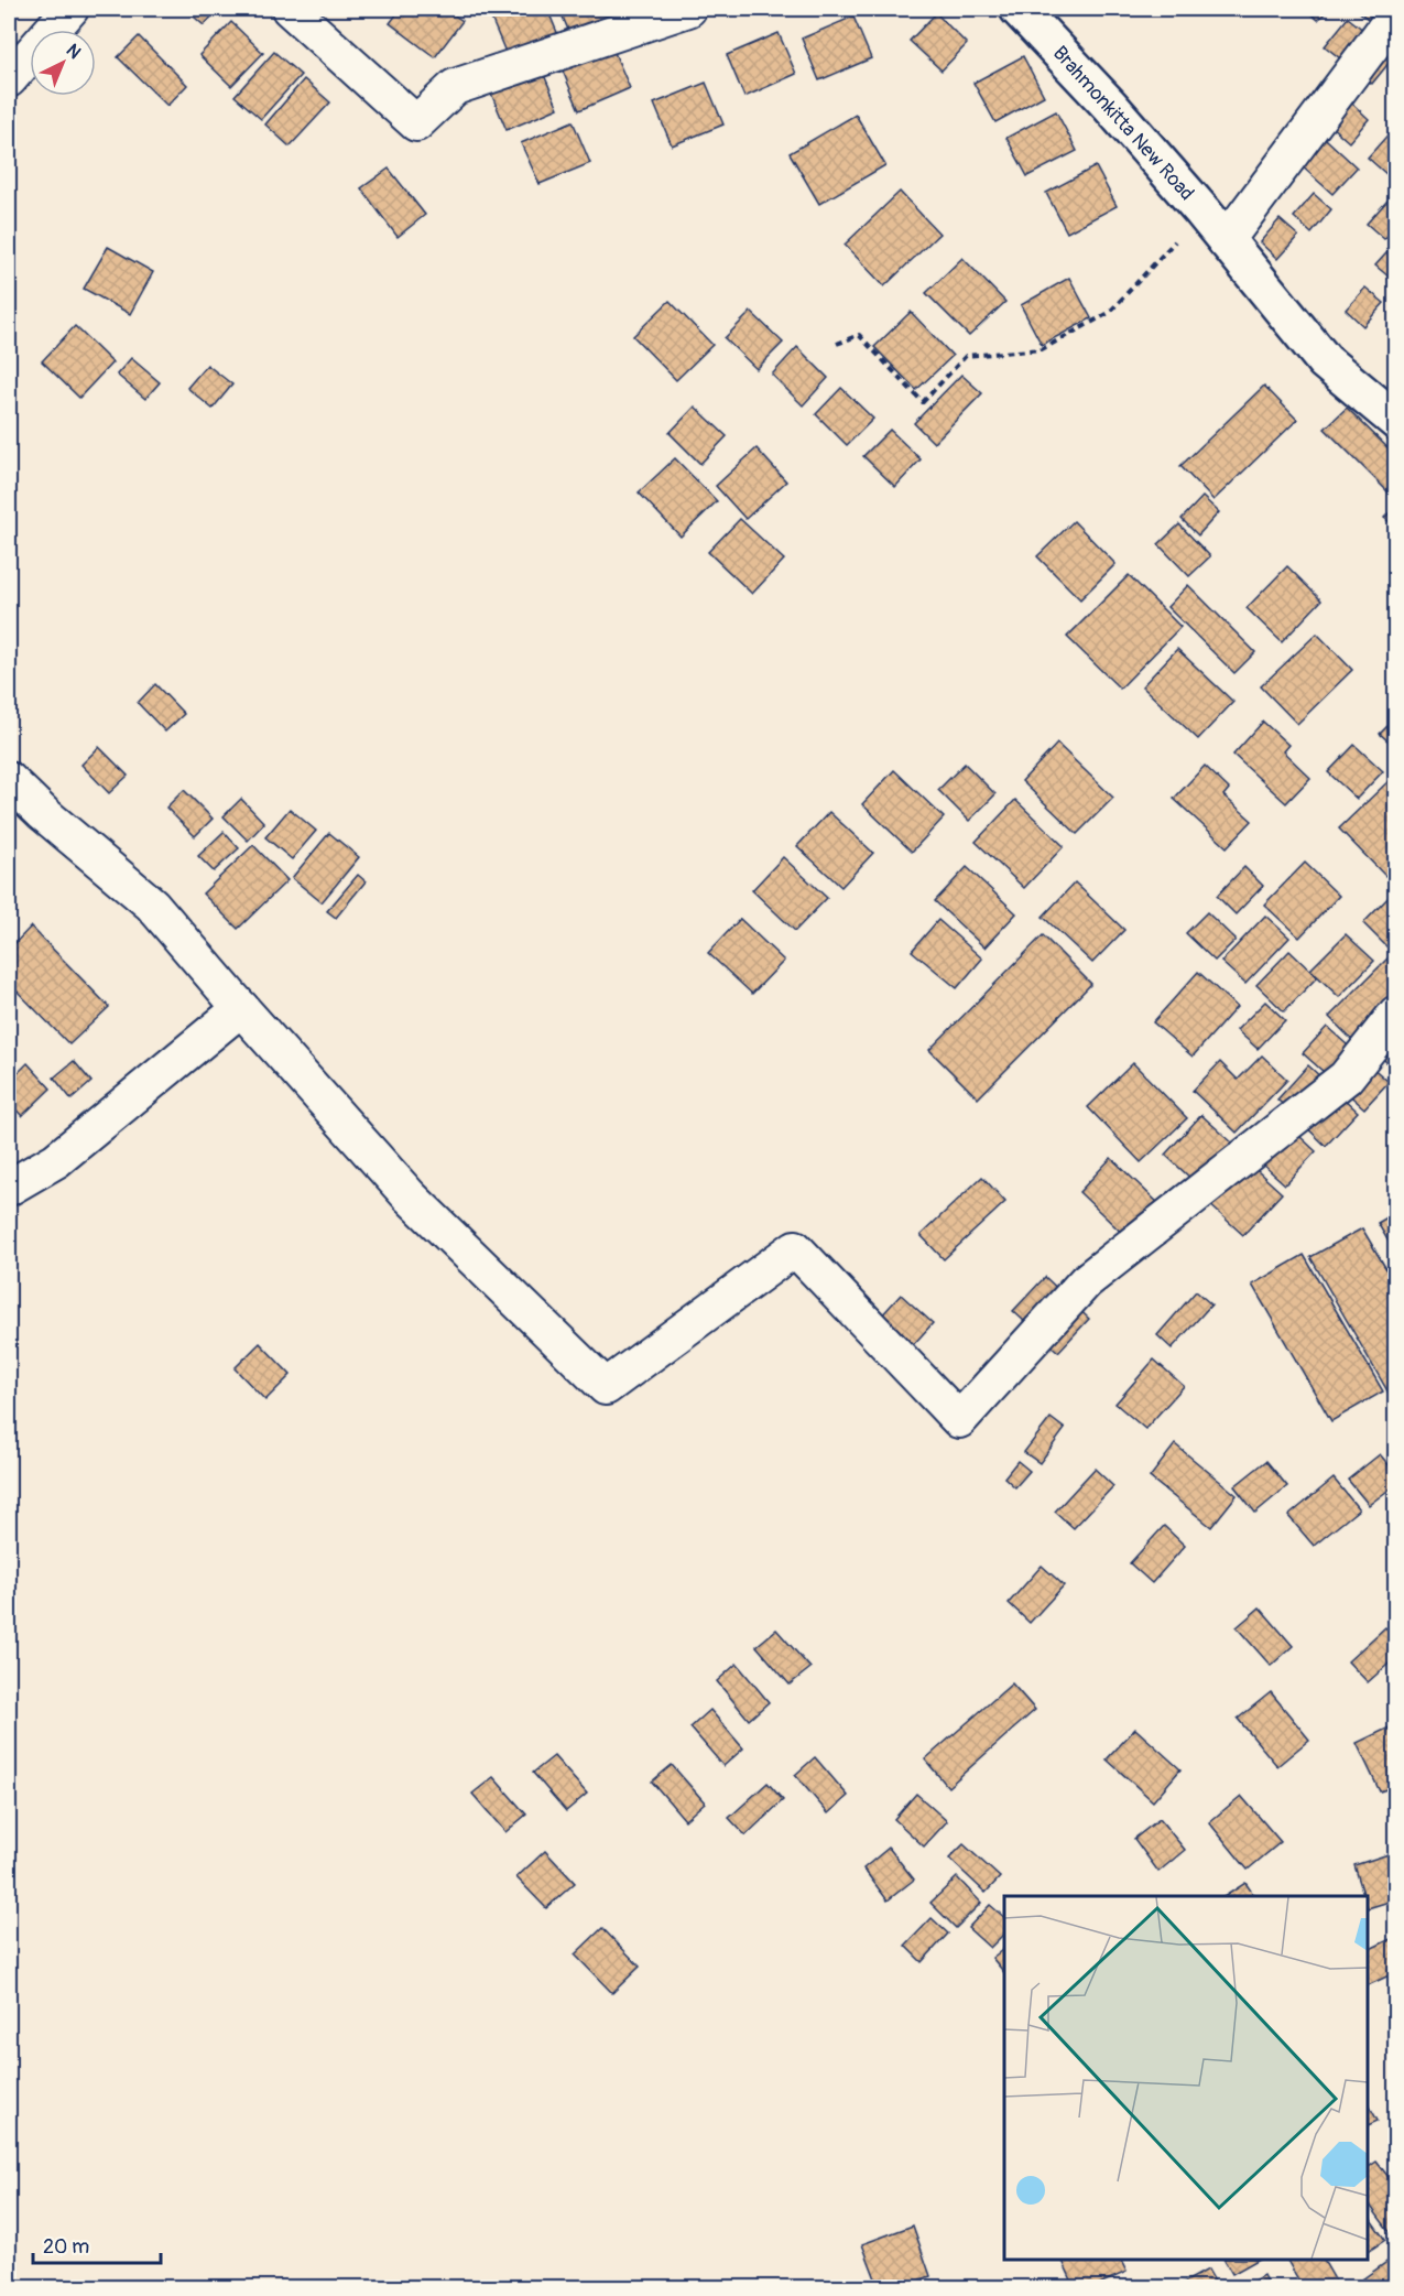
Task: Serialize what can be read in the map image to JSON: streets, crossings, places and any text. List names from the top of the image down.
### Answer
{
  "streets": {
    "street": ["Brahmonkitta New Road"]
  },
  "scale_bar": "20 m",
  "north": "top right"
}
